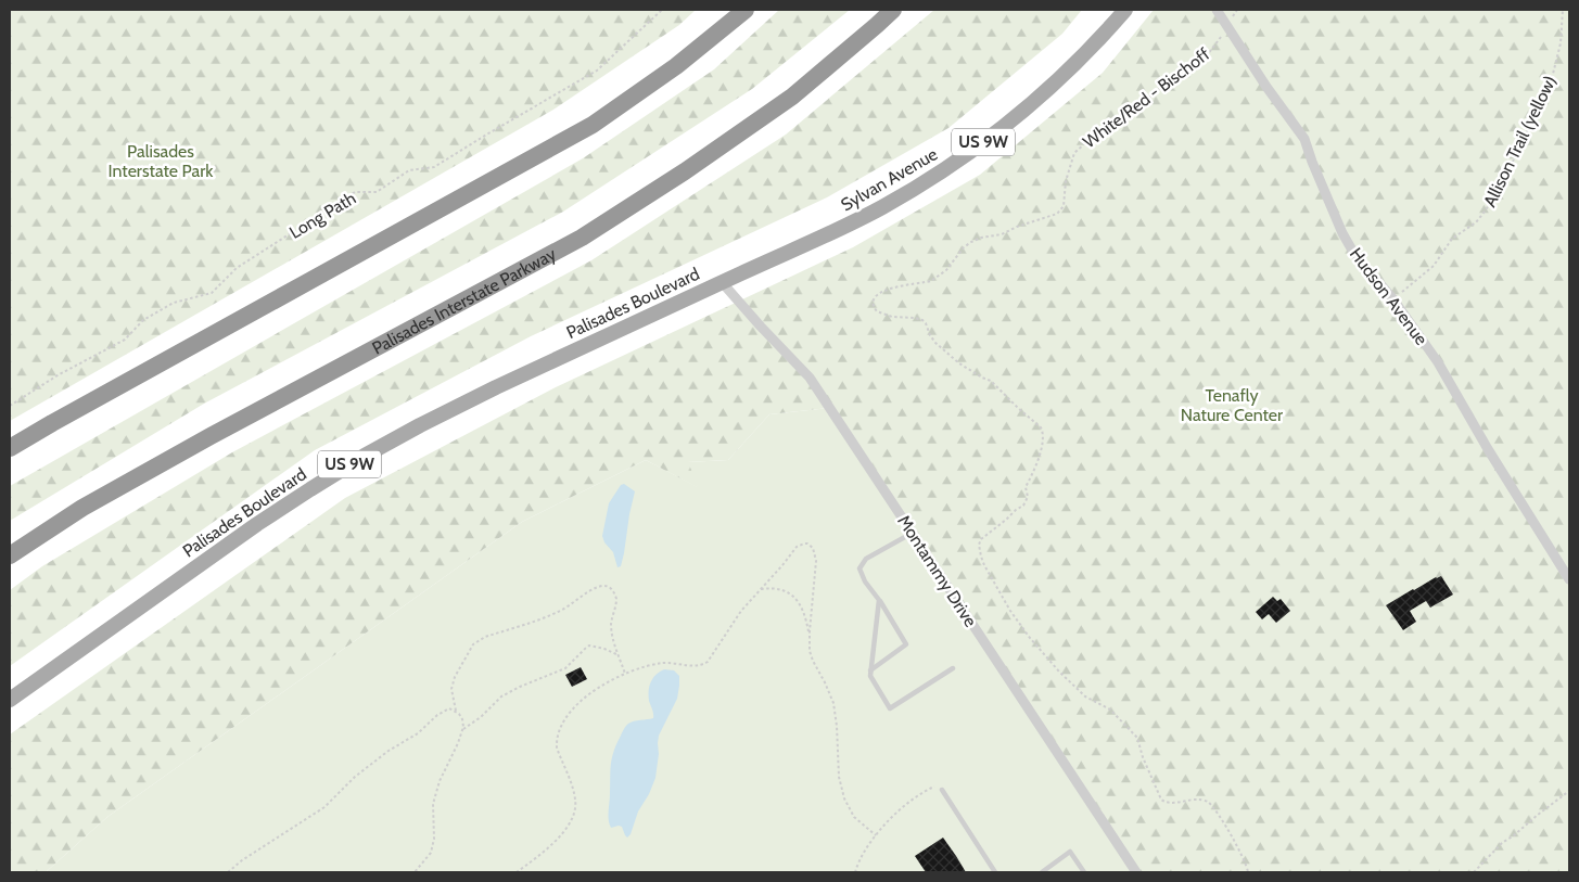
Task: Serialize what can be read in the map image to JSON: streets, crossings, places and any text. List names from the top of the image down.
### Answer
{
  "streets": {
    "highway": ["Palisades Interstate Parkway"],
    "main road": ["US 9W", "Sylvan Avenue", "Palisades Boulevard"],
    "street": ["Hudson Avenue", "Montammy Drive"],
    "path": ["White/Red - Bischoff", "Allison Trail (yellow)", "Long Path"]
  },
  "crossings": [
    ["White/Red - Bischoff", "Hudson Avenue"],
    ["Allison Trail (yellow)", "Hudson Avenue"],
    ["Sylvan Avenue", "Palisades Boulevard"],
    ["Sylvan Avenue", "Montammy Drive"],
    ["Palisades Boulevard", "Montammy Drive"]
  ],
  "parks": ["Palisades Interstate Park", "Tenafly Nature Center"]
}
